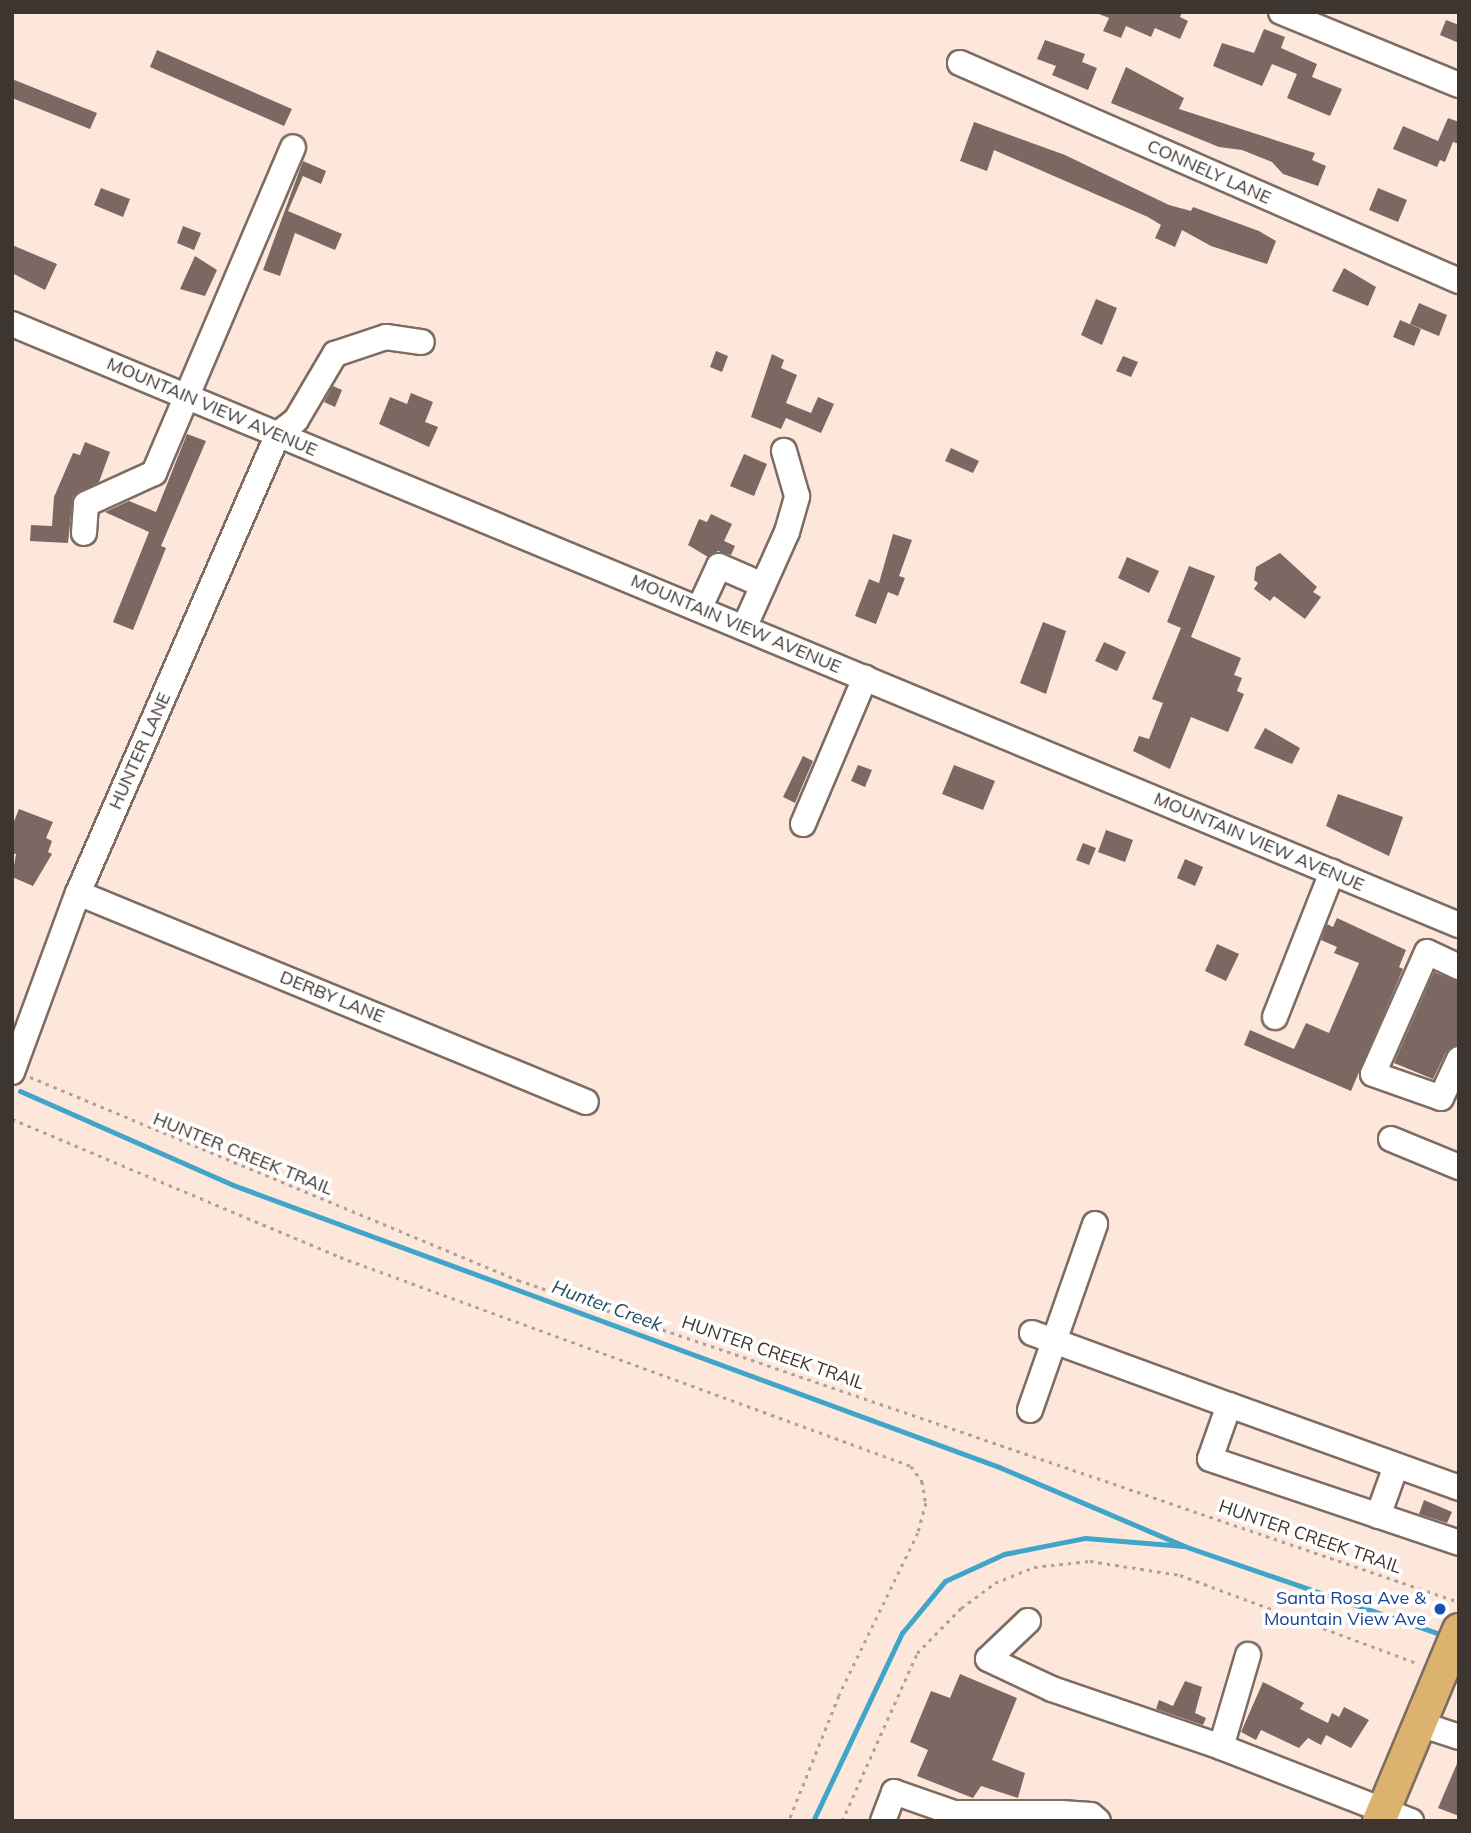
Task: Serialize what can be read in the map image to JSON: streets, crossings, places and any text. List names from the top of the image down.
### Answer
{
  "streets": {
    "street": [
      "CONNELY LANE",
      "MOUNTAIN VIEW AVENUE",
      "HUNTER LANE",
      "DERBY LANE"
    ],
    "path": ["HUNTER CREEK TRAIL"]
  },
  "crossings": [
    ["MOUNTAIN VIEW AVENUE", "HUNTER LANE"],
    ["HUNTER LANE", "DERBY LANE"],
    ["HUNTER LANE", "HUNTER CREEK TRAIL"]
  ],
  "water": ["Hunter Creek"],
  "places": ["Santa Rosa Ave & Mountain View Ave"]
}
